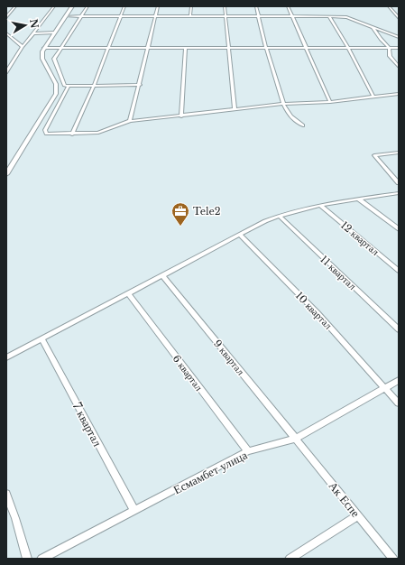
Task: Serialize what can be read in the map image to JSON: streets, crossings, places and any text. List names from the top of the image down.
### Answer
{
  "streets": {
    "street": [
      "12 квартал",
      "11 квартал",
      "10 квартал",
      "9 квартал",
      "6 квартал",
      "7 квартал",
      "Есмамбет улица",
      "Ак Еспе"
    ]
  },
  "crossings": [
    ["10 квартал", "Есмамбет улица"],
    ["9 квартал", "Есмамбет улица"],
    ["9 квартал", "Ак Еспе"],
    ["6 квартал", "Есмамбет улица"],
    ["7 квартал", "Есмамбет улица"],
    ["Есмамбет улица", "Ак Еспе"]
  ],
  "places": {
    "office": ["Tele2"]
  },
  "north": "right"
}
